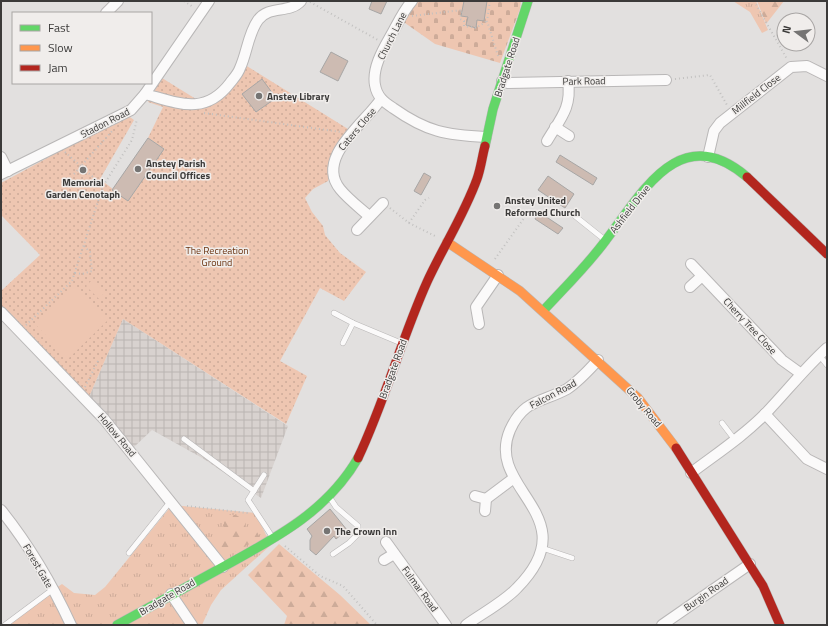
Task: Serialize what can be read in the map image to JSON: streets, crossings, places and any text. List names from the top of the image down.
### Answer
{
  "streets": {
    "street": [
      "Church Lane",
      "Bradgate Road",
      "Park Road",
      "Millfield Close",
      "Stadon Road",
      "Caters Close",
      "Ashfield Drive",
      "Cherry Tree Close",
      "Falcon Road",
      "Groby Road",
      "Hollow Road",
      "Forest Gate",
      "Fulmar Road",
      "Burgin Road"
    ]
  },
  "crossings": [
    ["Church Lane", "Caters Close"],
    ["Bradgate Road", "Park Road"],
    ["Bradgate Road", "Groby Road"],
    ["Bradgate Road", "Hollow Road"],
    ["Millfield Close", "Ashfield Drive"],
    ["Ashfield Drive", "Groby Road"],
    ["Falcon Road", "Groby Road"],
    ["Groby Road", "Burgin Road"]
  ],
  "parks": ["The Recreation Ground"],
  "places": [
    "Anstey Library",
    "Anstey Parish Council Offices",
    "Memorial Garden Cenotaph",
    "Anstey United Reformed Church",
    "The Crown Inn"
  ],
  "legend": ["Fast", "Slow", "Jam"],
  "north": "left"
}
